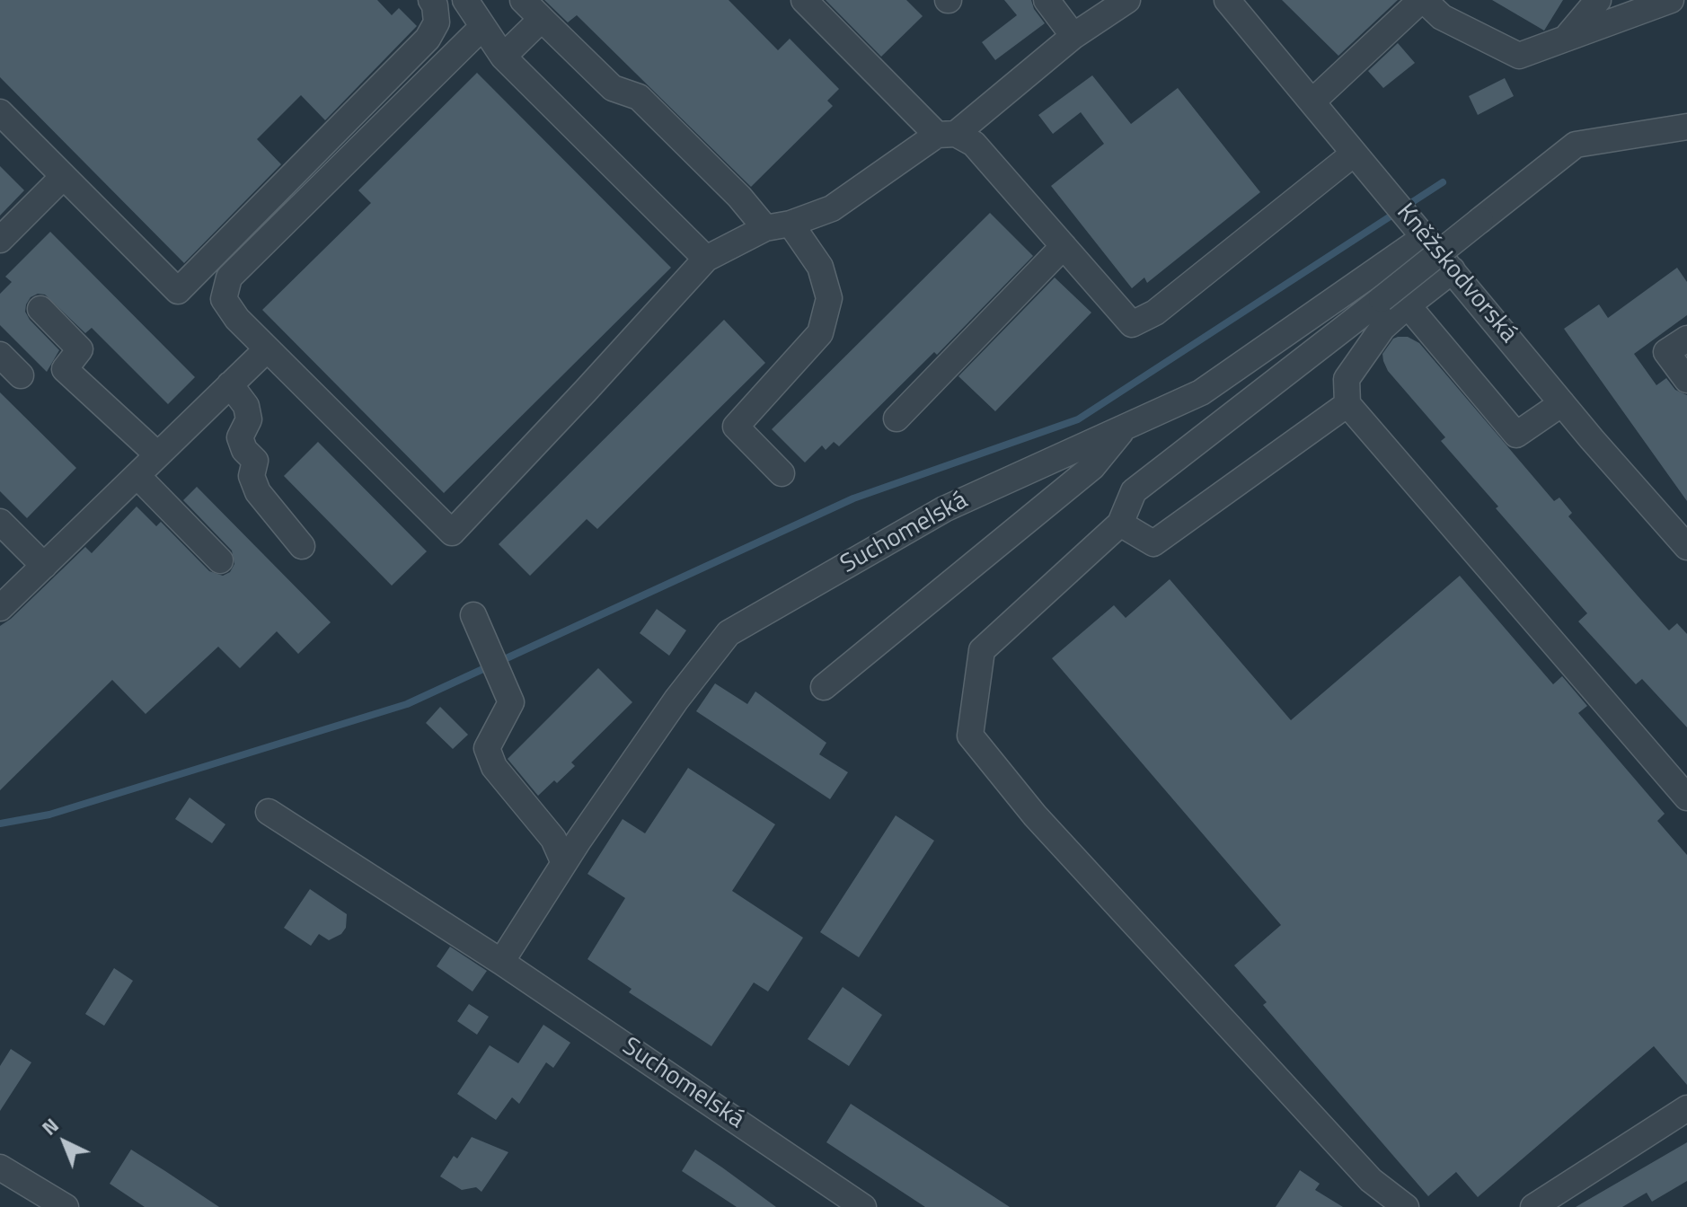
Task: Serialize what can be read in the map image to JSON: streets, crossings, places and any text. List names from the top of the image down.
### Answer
{
  "streets": {
    "street": ["Kněžskodvorská", "Suchomelská"]
  },
  "crossings": [
    ["Kněžskodvorská", "Suchomelská"]
  ],
  "north": "top left"
}
